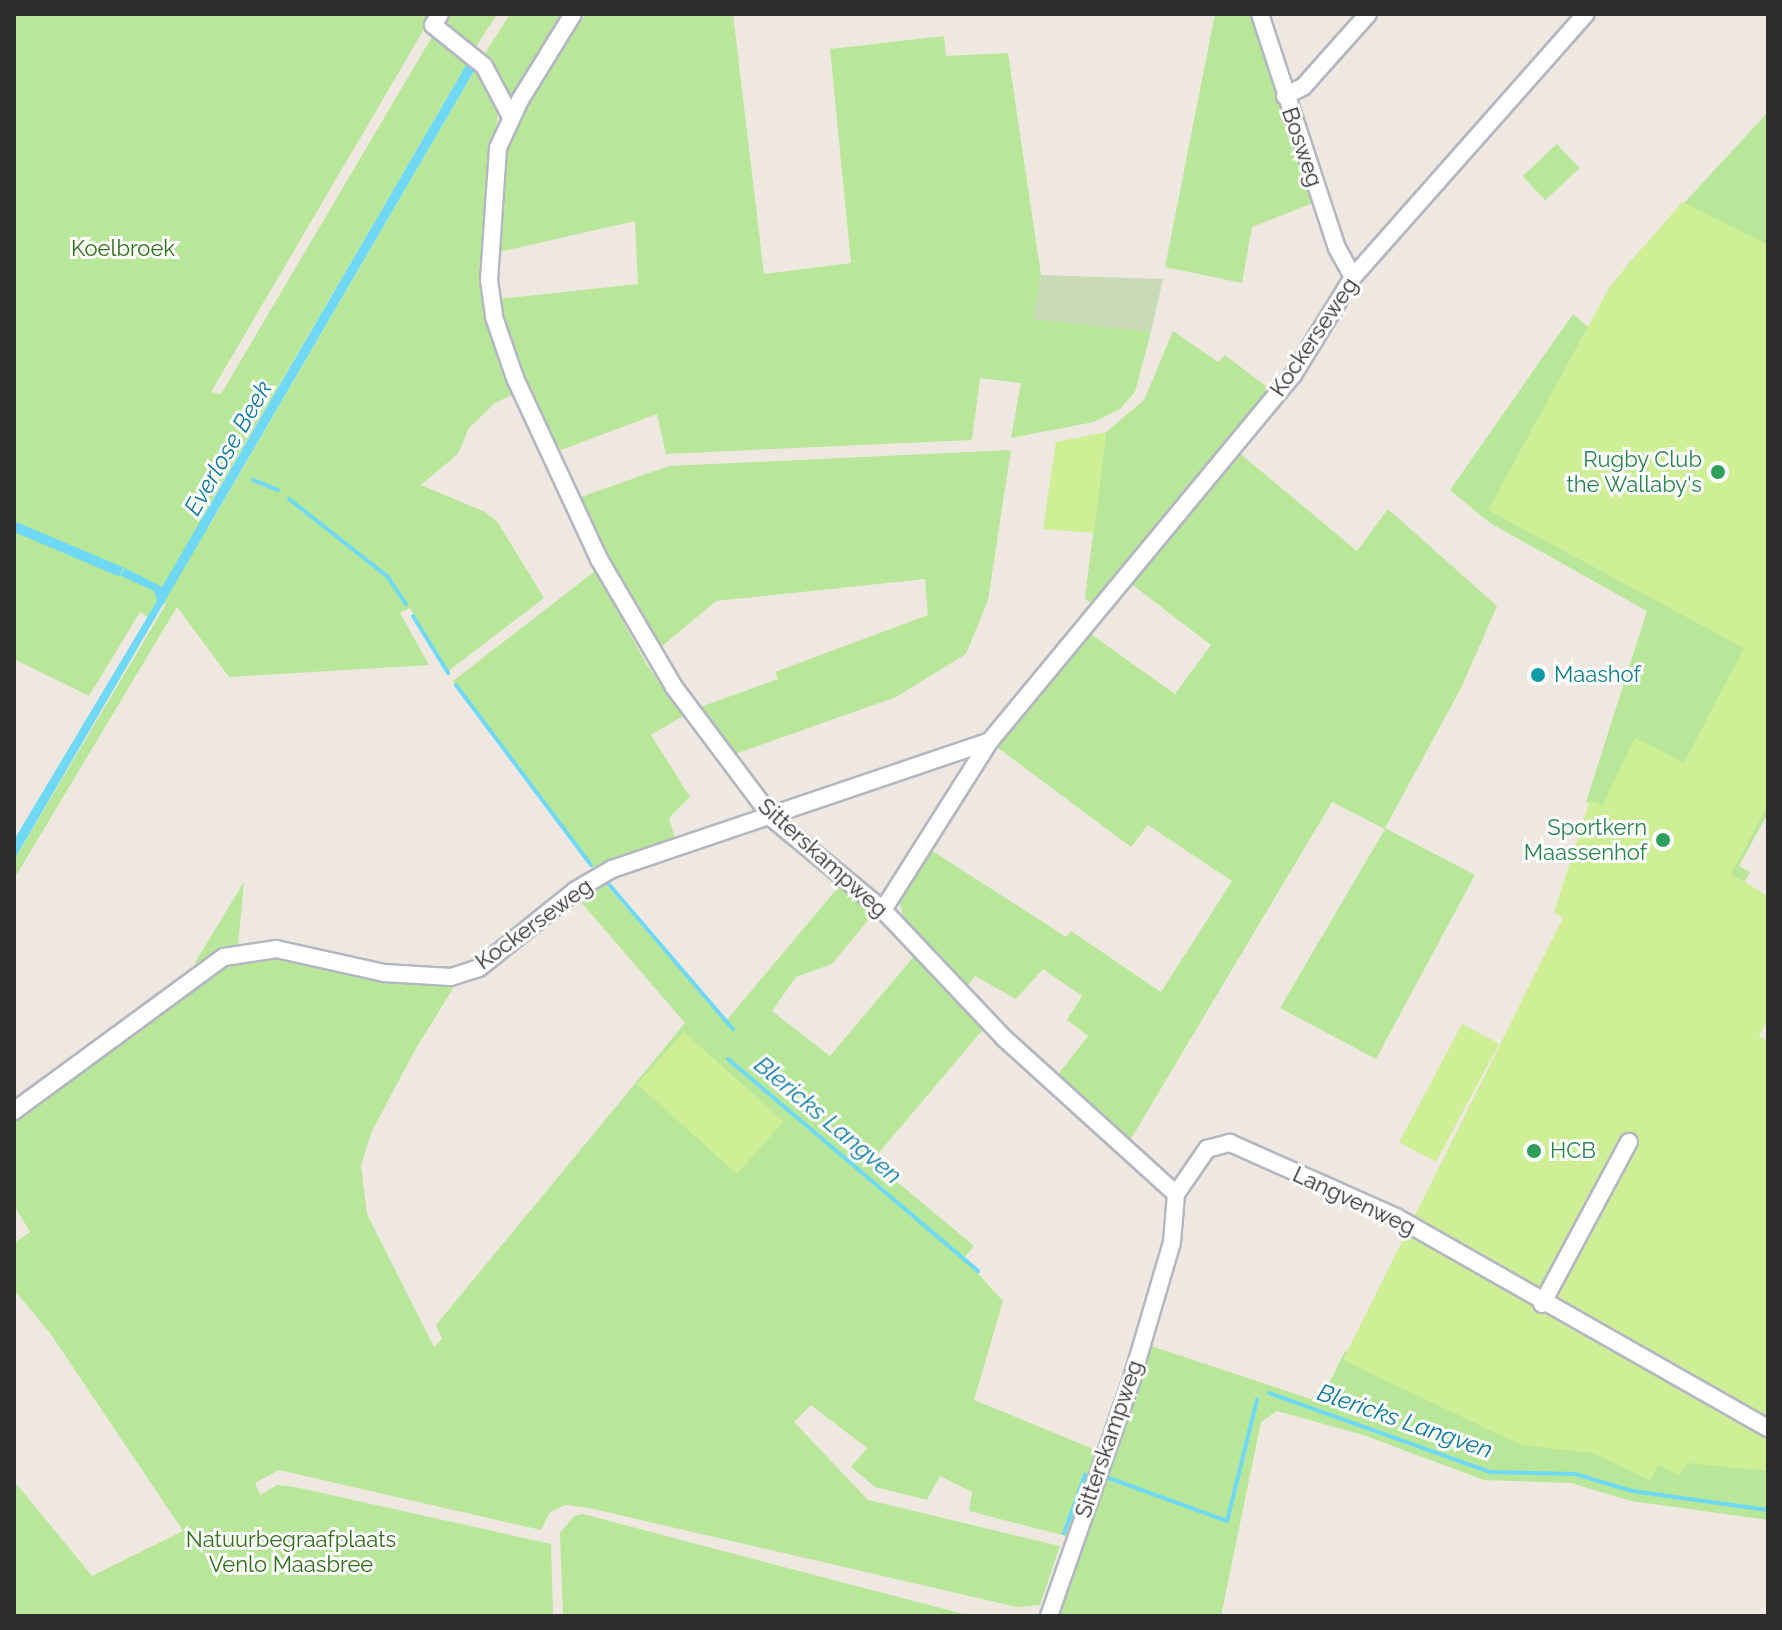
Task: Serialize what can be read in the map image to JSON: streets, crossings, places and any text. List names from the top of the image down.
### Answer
{
  "streets": {
    "street": [
      "Bosweg",
      "Kockerseweg",
      "Sitterskampweg",
      "Langvenweg"
    ]
  },
  "crossings": [
    ["Bosweg", "Kockerseweg"],
    ["Kockerseweg", "Sitterskampweg"],
    ["Sitterskampweg", "Langvenweg"]
  ],
  "water": ["Everlose Beek", "Blericks Langven"],
  "parks": ["Koelbroek", "Natuurbegraafplaats Venlo Maasbree"],
  "places": [
    "Rugby Club the Wallaby's",
    "Maashof",
    "Sportkern Maassenhof",
    "HCB"
  ]
}
